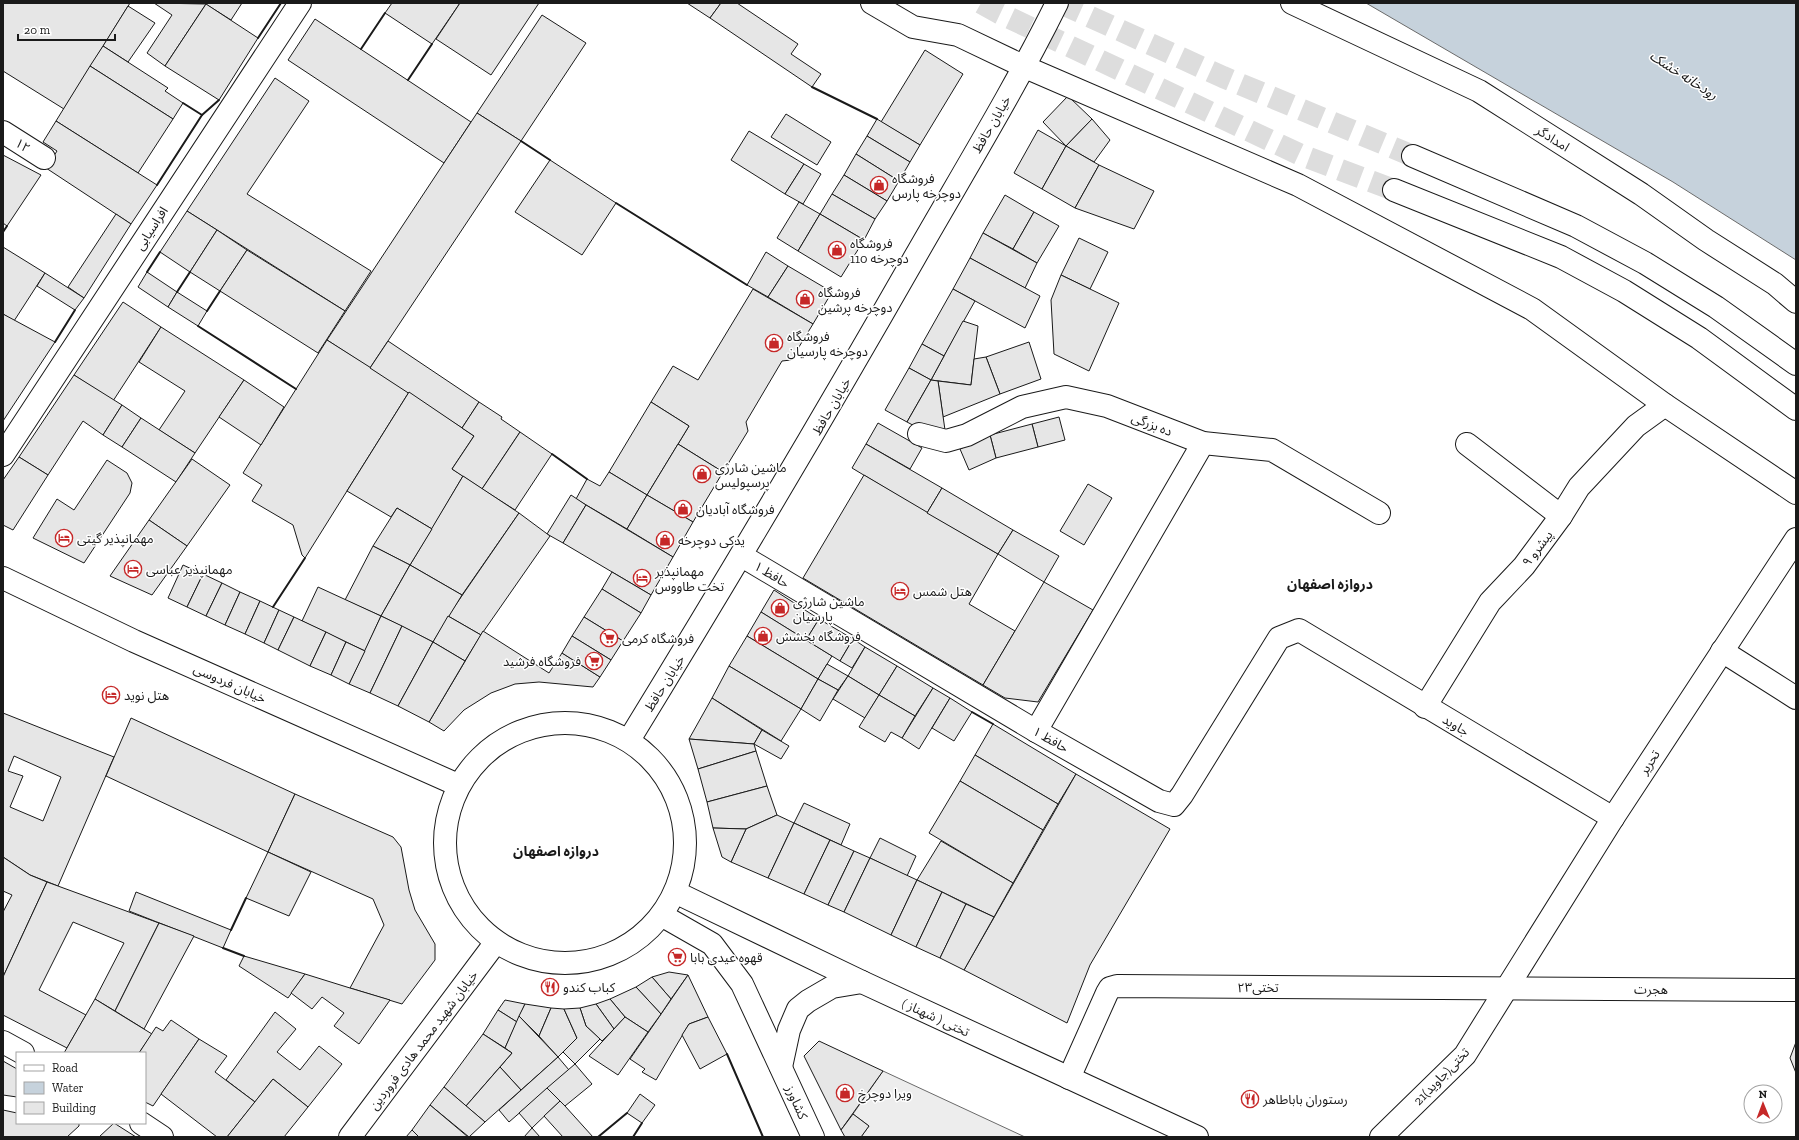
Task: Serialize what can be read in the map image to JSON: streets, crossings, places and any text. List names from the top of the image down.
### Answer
{
  "streets": {
    "street": [
      "خیابان حافظ",
      "امدادگر",
      "۱۲",
      "افراسیابی",
      "ده بزرگی",
      "پیشرو ۹",
      "حافظ ۱",
      "خیابان فردوسی",
      "جاوید",
      "تحریر",
      "تختی۲۳",
      "هجرت",
      "تختی ( شهناز )",
      "خیابان شهید محمد هادی فروردین",
      "21تختی(جاوید)",
      "کشاورز"
    ]
  },
  "crossings": [
    ["خیابان حافظ", "حافظ ۱"],
    ["پیشرو ۹", "جاوید"],
    ["حافظ ۱", "جاوید"],
    ["جاوید", "تحریر"],
    ["تحریر", "تختی۲۳"],
    ["تحریر", "هجرت"],
    ["تحریر", "21تختی(جاوید)"],
    ["تختی۲۳", "هجرت"],
    ["تختی۲۳", "تختی ( شهناز )"],
    ["تختی۲۳", "21تختی(جاوید)"],
    ["هجرت", "21تختی(جاوید)"]
  ],
  "districts": ["دروازه اصفهان", "دروازه اصفهان"],
  "water": ["رودخانه خشک"],
  "places": {
    "shop": [
      "فروشگاه دوچرخه پارس",
      "فروشگاه دوچرخه 110",
      "فروشگاه دوچرخه پرشین",
      "فروشگاه دوچرخه پارسیان",
      "ماشین شارژی پرسپولیس",
      "فروشگاه آبادیان",
      "یدکی دوچرخه",
      "ماشین شارژی پارسيان",
      "فروشگاه بخشش",
      "ویرا دوچرخ"
    ],
    "hotel": [
      "مهمانپذیر گیتی",
      "مهمانپذیر عباسی",
      "مهمانپذیر تخت طاووس",
      "هتل شمس",
      "هتل نوید"
    ],
    "supermarket": ["فروشگاه کرمی", "فروشگاه فرشید", "قهوه عیدی بابا"],
    "restaurant": ["کباب کندو", "رستوران باباطاهر"]
  },
  "legend": ["Road", "Water", "Building"],
  "scale_bar": "20 m",
  "north": "top"
}
